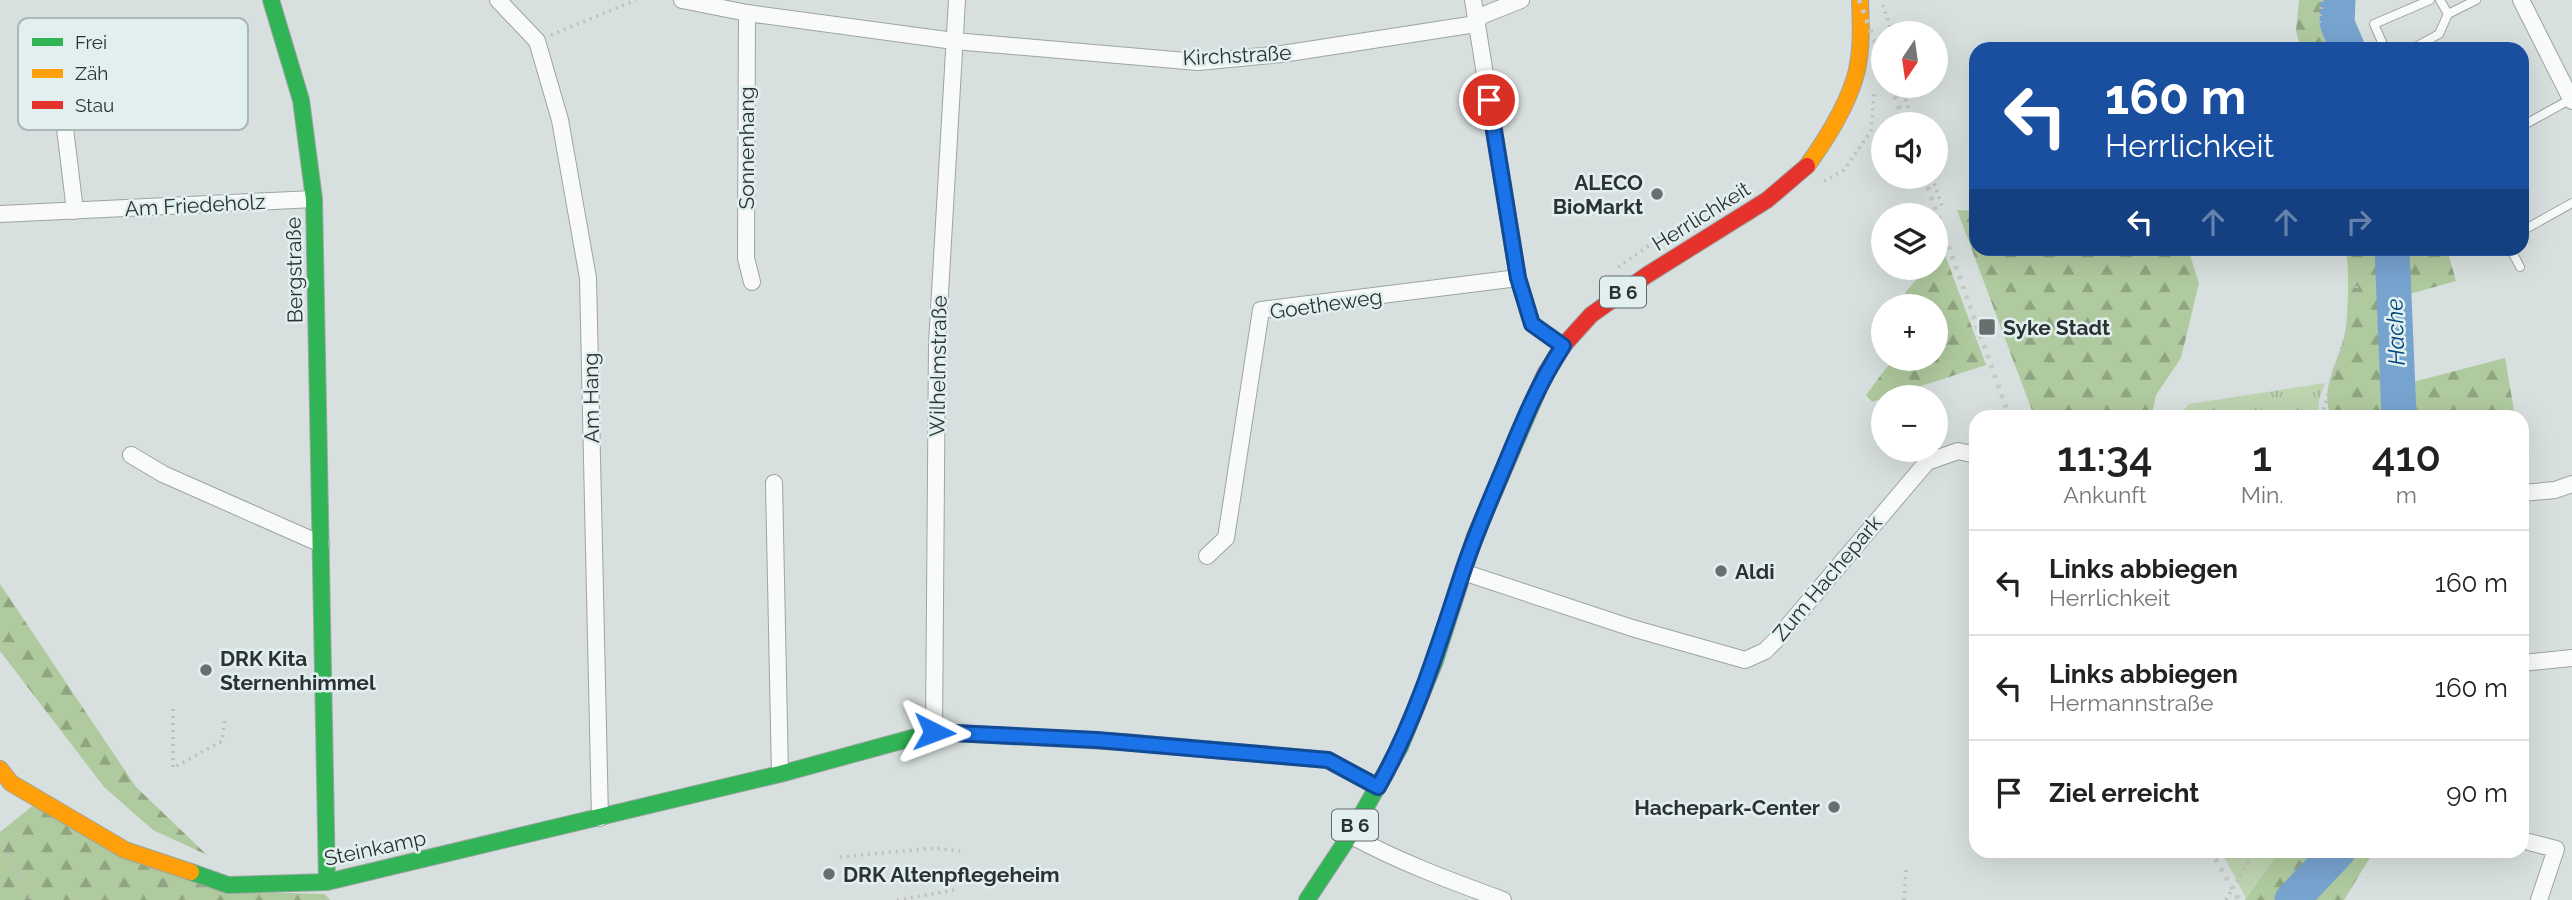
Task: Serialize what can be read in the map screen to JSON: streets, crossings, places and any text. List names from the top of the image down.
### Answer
{
  "streets": {
    "street": [
      "Kirchstraße",
      "Sonnenhang",
      "Am Friedeholz",
      "Herrlichkeit",
      "Bergstraße",
      "B 6",
      "Goetheweg",
      "Wilhelmstraße",
      "Am Hang",
      "Zum Hachepark",
      "Steinkamp"
    ]
  },
  "crossings": [
    ["Kirchstraße", "Sonnenhang"],
    ["Kirchstraße", "Wilhelmstraße"],
    ["Am Friedeholz", "Bergstraße"],
    ["Herrlichkeit", "Zum Hachepark"],
    ["Herrlichkeit", "Steinkamp"],
    ["Bergstraße", "Steinkamp"],
    ["Wilhelmstraße", "Steinkamp"],
    ["Am Hang", "Steinkamp"]
  ],
  "water": ["Hache"],
  "places": {
    "other": [
      "ALECO BioMarkt",
      "Aldi",
      "DRK Kita Sternenhimmel",
      "Hachepark-Center",
      "DRK Altenpflegeheim"
    ],
    "transit": ["Syke Stadt"]
  },
  "legend": ["Frei", "Zäh", "Stau"],
  "north": "bottom",
  "page": {
    "map_buttons": ["+", "−"],
    "turn": ["160 m", "Herrlichkeit"],
    "eta": [
      "11:34",
      "Ankunft",
      "1",
      "Min.",
      "410",
      "m"
    ],
    "list": [
      {
        "name": "Links abbiegen",
        "note": "Herrlichkeit",
        "value": "160 m"
      },
      {
        "name": "Links abbiegen",
        "note": "Hermannstraße",
        "value": "160 m"
      },
      {
        "name": "Ziel erreicht",
        "value": "90 m"
      }
    ]
  }
}
